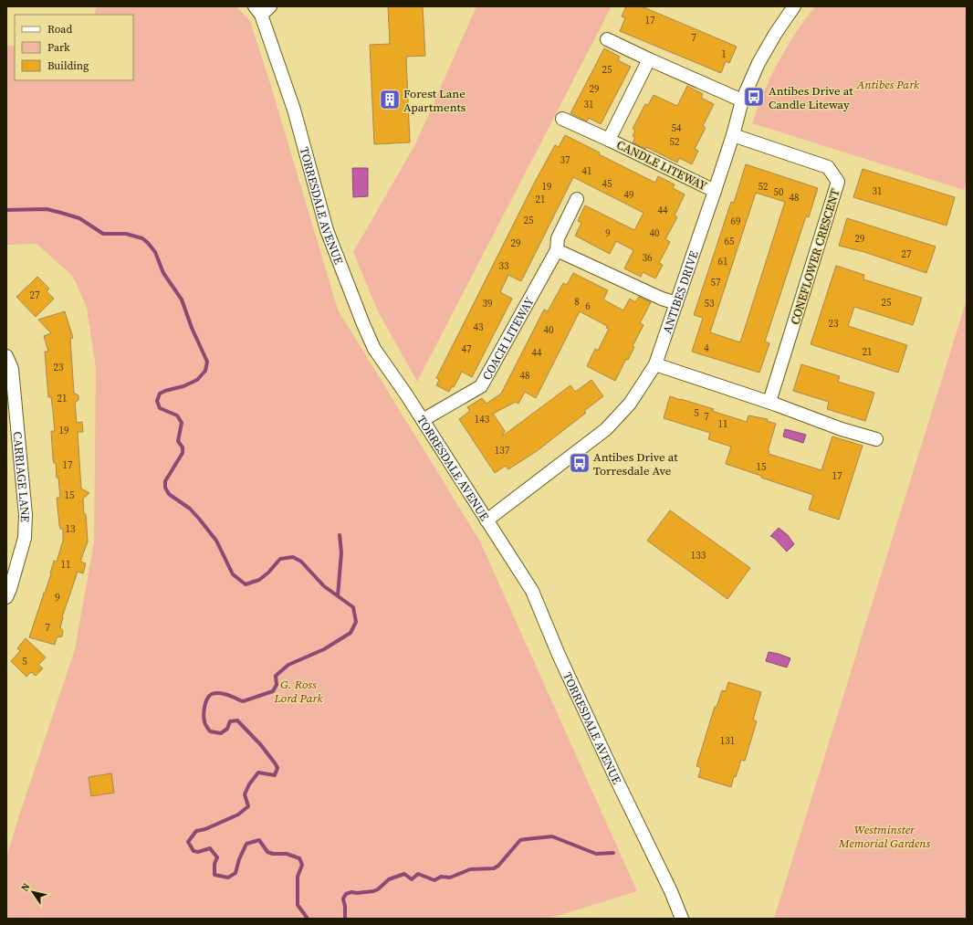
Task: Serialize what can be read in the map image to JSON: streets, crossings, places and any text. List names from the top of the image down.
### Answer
{
  "streets": {
    "street": [
      "CANDLE LITEWAY",
      "TORRESDALE AVENUE",
      "CONEFLOWER CRESCENT",
      "ANTIBES DRIVE",
      "COACH LITEWAY",
      "CARRIAGE LANE"
    ]
  },
  "crossings": [
    ["CANDLE LITEWAY", "ANTIBES DRIVE"],
    ["TORRESDALE AVENUE", "ANTIBES DRIVE"],
    ["TORRESDALE AVENUE", "COACH LITEWAY"],
    ["CONEFLOWER CRESCENT", "ANTIBES DRIVE"]
  ],
  "parks": ["Antibes Park", "G. Ross Lord Park", "Westminster Memorial Gardens"],
  "places": {
    "bus stop": ["Antibes Drive at Candle Liteway", "Antibes Drive at Torresdale Ave"],
    "building": ["Forest Lane Apartments"]
  },
  "house_numbers": [
    "17",
    "7",
    "1",
    "25",
    "29",
    "31",
    "54",
    "52",
    "37",
    "41",
    "45",
    "19",
    "52",
    "31",
    "50",
    "49",
    "48",
    "21",
    "44",
    "25",
    "69",
    "9",
    "40",
    "29",
    "65",
    "29",
    "27",
    "36",
    "61",
    "33",
    "57",
    "27",
    "8",
    "25",
    "39",
    "53",
    "6",
    "23",
    "43",
    "40",
    "4",
    "47",
    "21",
    "44",
    "23",
    "48",
    "21",
    "5",
    "7",
    "143",
    "11",
    "19",
    "137",
    "17",
    "15",
    "17",
    "15",
    "13",
    "133",
    "11",
    "9",
    "7",
    "5",
    "131"
  ],
  "legend": ["Road", "Park", "Building"],
  "north": "top left"
}
